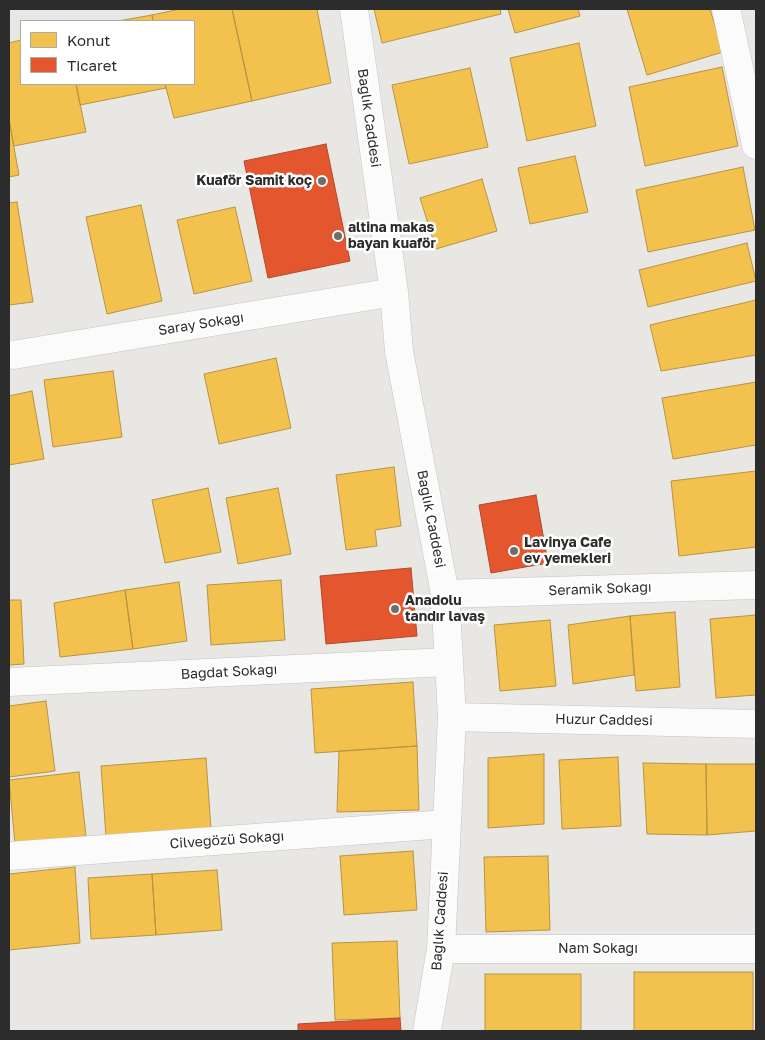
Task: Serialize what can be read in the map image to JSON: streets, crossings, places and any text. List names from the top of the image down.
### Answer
{
  "streets": {
    "street": [
      "Bağlık Caddesi",
      "Saray Sokağı",
      "Seramik Sokağı",
      "Bağdat Sokağı",
      "Huzur Caddesi",
      "Cilvegözü Sokağı",
      "Nam Sokağı"
    ]
  },
  "crossings": [
    ["Bağlık Caddesi", "Saray Sokağı"],
    ["Bağlık Caddesi", "Seramik Sokağı"],
    ["Bağlık Caddesi", "Bağdat Sokağı"],
    ["Bağlık Caddesi", "Huzur Caddesi"],
    ["Bağlık Caddesi", "Cilvegözü Sokağı"],
    ["Bağlık Caddesi", "Nam Sokağı"]
  ],
  "places": [
    "Kuaför Samit koç",
    "altina makas bayan kuaför",
    "Lavinya Cafe ev yemekleri",
    "Anadolu tandır lavaş"
  ],
  "legend": ["Konut", "Ticaret"]
}
